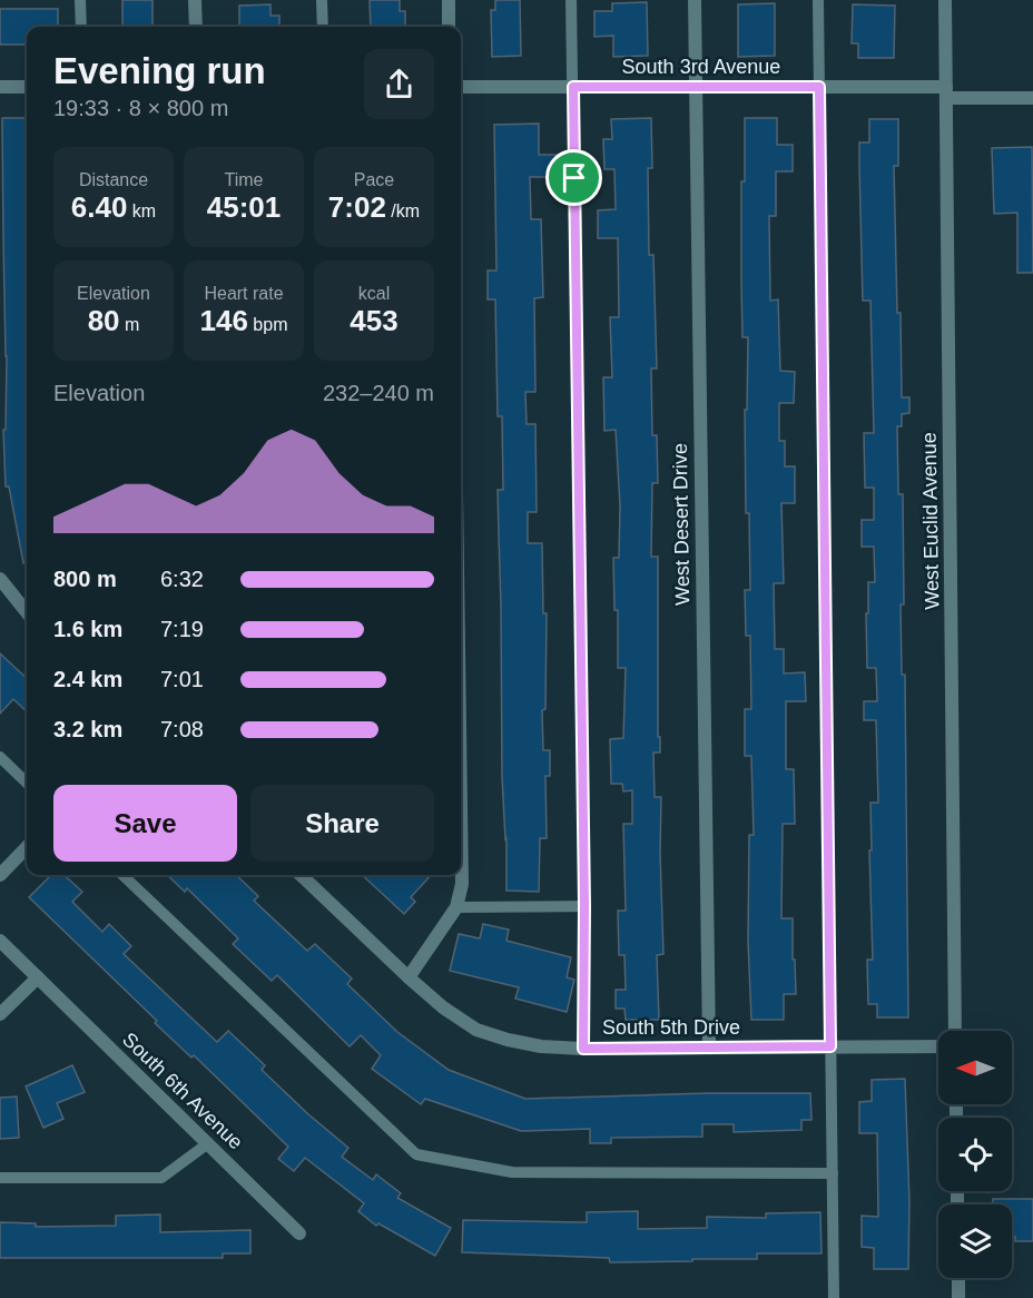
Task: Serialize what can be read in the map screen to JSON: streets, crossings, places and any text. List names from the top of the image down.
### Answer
{
  "streets": {
    "street": [
      "South 3rd Avenue",
      "West Euclid Avenue",
      "West Desert Drive",
      "South 5th Drive",
      "South 6th Avenue"
    ]
  },
  "crossings": [
    ["South 3rd Avenue", "West Euclid Avenue"],
    ["South 3rd Avenue", "West Desert Drive"],
    ["West Desert Drive", "South 5th Drive"]
  ],
  "north": "left",
  "page": {
    "heading": ["Evening run", "19:33 · 8 × 800 m"],
    "stats": [
      ["Distance", "6.40 km"],
      ["Time", "45:01"],
      ["Pace", "7:02 /km"],
      ["Elevation", "80 m"],
      ["Heart rate", "146 bpm"],
      ["kcal", "453"]
    ],
    "chart": ["Elevation", "232–240 m"],
    "list": [
      {
        "name": "800 m",
        "note": "6:32"
      },
      {
        "name": "1.6 km",
        "note": "7:19"
      },
      {
        "name": "2.4 km",
        "note": "7:01"
      },
      {
        "name": "3.2 km",
        "note": "7:08"
      }
    ],
    "buttons": ["Save", "Share"]
  }
}
